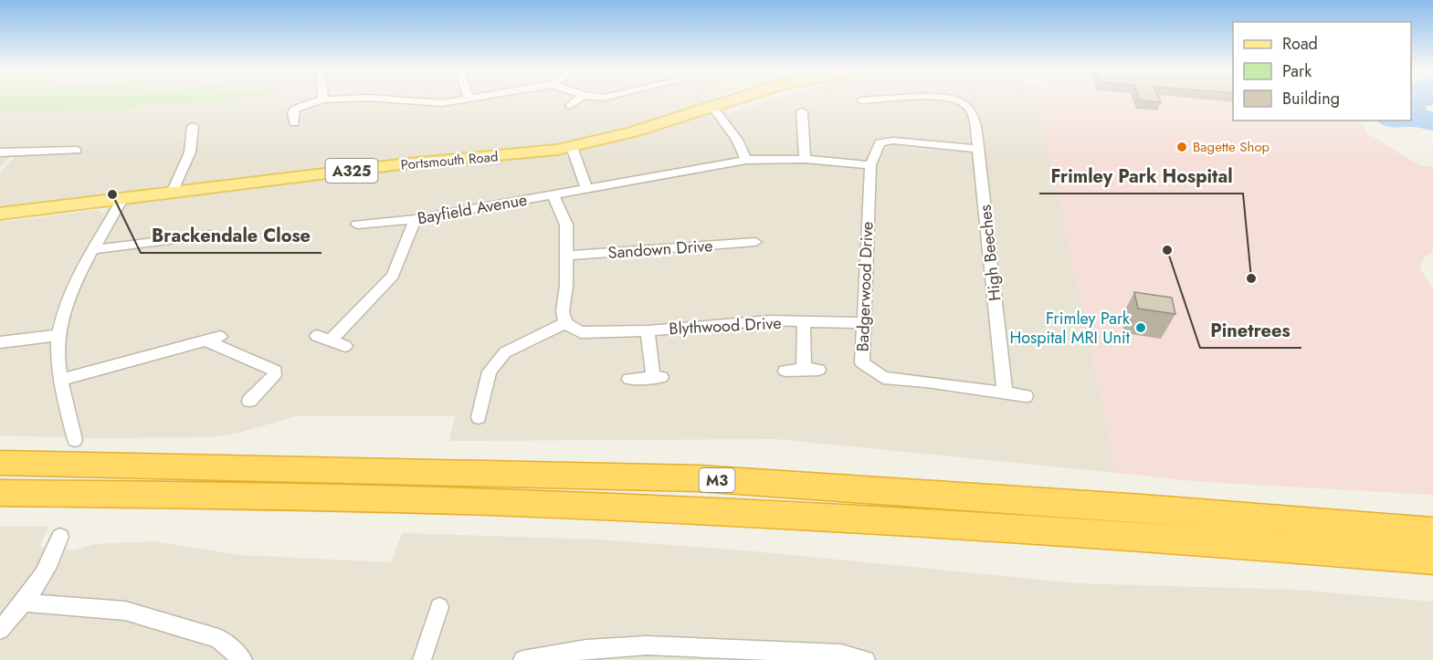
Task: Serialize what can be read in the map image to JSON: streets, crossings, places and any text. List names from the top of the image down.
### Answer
{
  "streets": {
    "highway": ["M3"],
    "main road": ["Portsmouth Road", "A325"],
    "street": [
      "Bayfield Avenue",
      "Sandown Drive",
      "High Beeches",
      "Badgerwood Drive",
      "Blythwood Drive"
    ]
  },
  "crossings": [
    ["Bayfield Avenue", "Badgerwood Drive"],
    ["High Beeches", "Badgerwood Drive"],
    ["Badgerwood Drive", "Blythwood Drive"]
  ],
  "places": [
    "Bagette Shop",
    "Brackendale Close",
    "Pinetrees",
    "Frimley Park Hospital",
    "Frimley Park Hospital MRI Unit"
  ],
  "legend": ["Road", "Park", "Building"]
}
